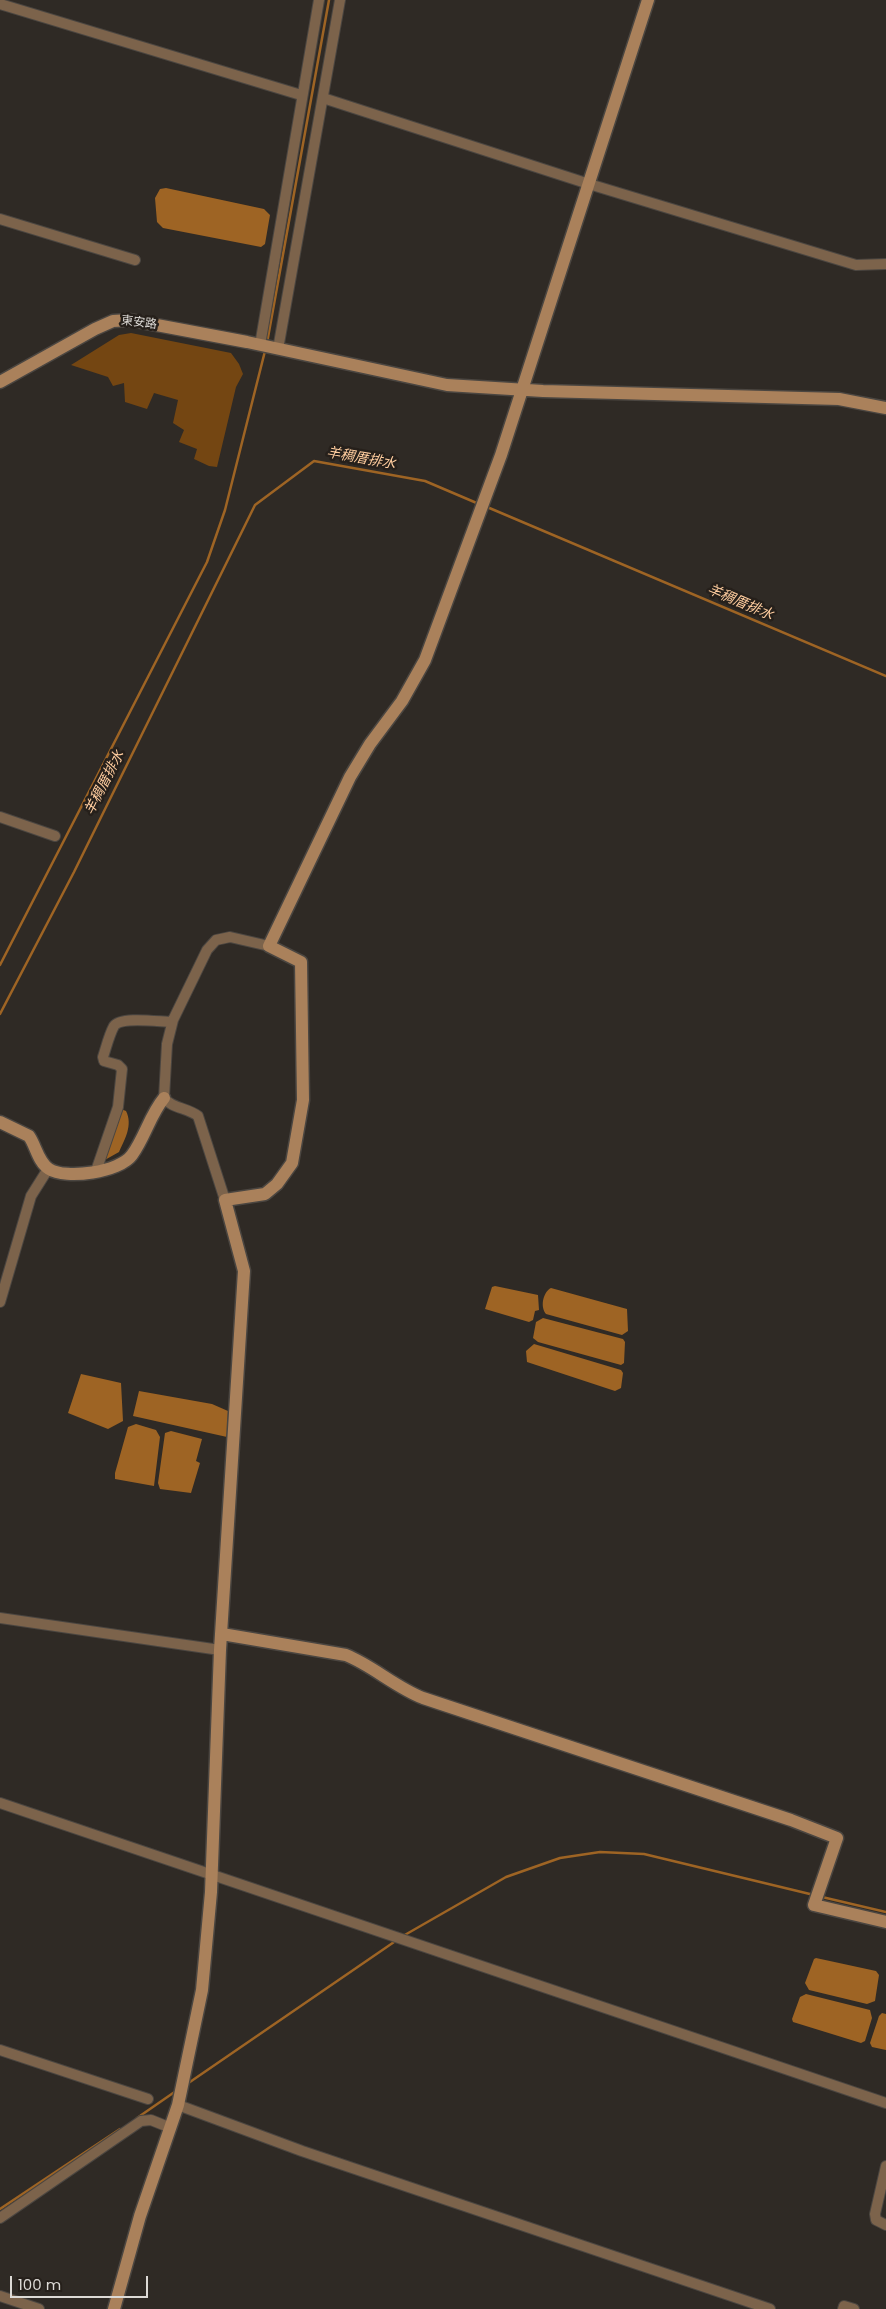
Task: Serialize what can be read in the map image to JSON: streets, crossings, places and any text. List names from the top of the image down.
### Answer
{
  "streets": {
    "street": ["東安路"]
  },
  "water": ["羊稠厝排水"],
  "scale_bar": "100 m"
}
